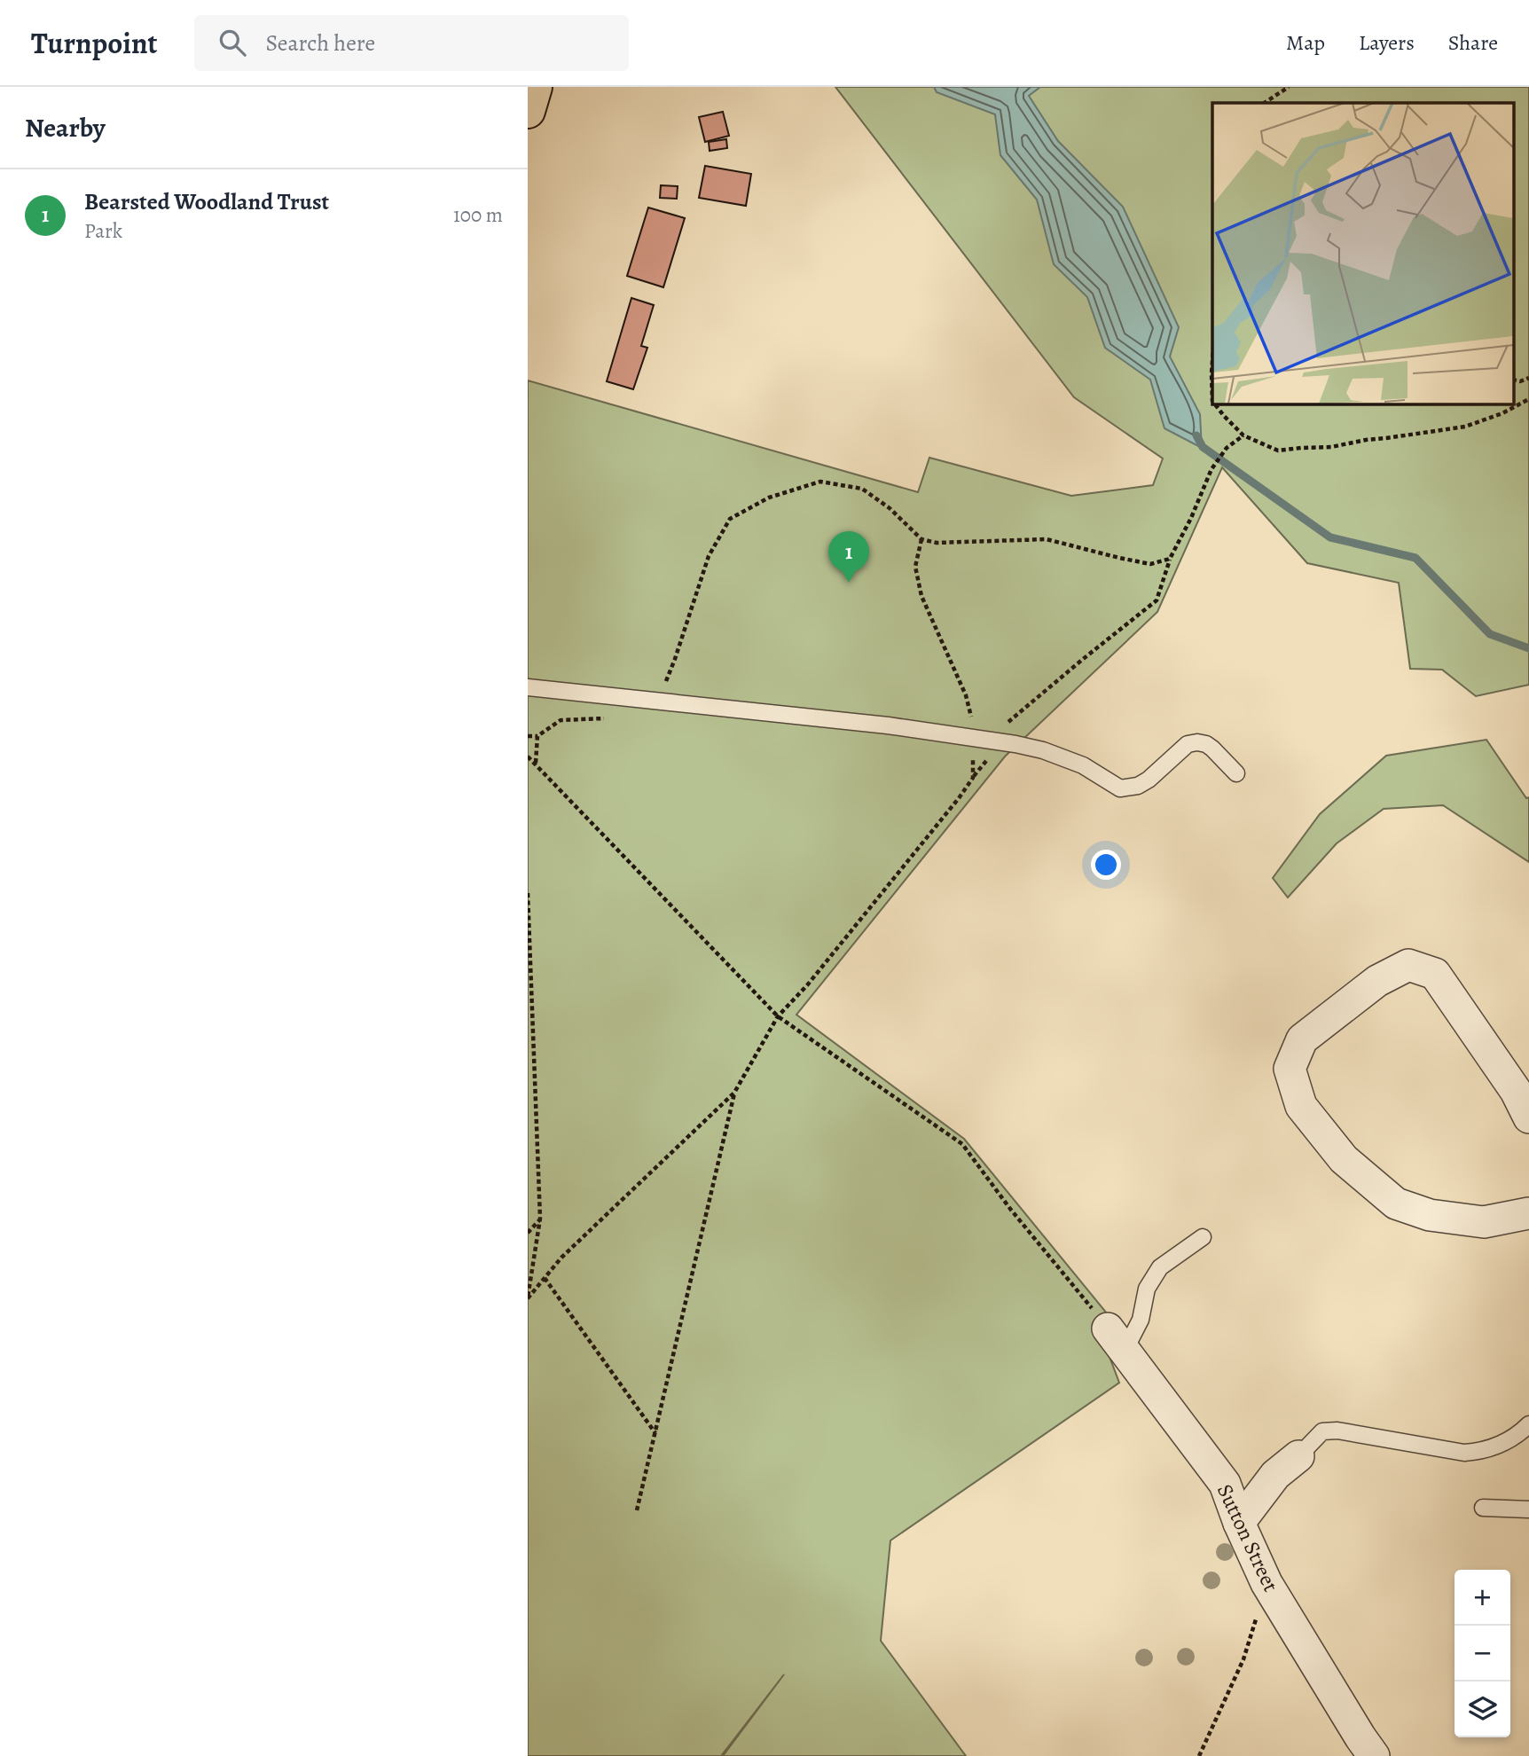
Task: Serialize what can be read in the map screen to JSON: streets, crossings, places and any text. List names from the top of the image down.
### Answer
{
  "streets": {
    "street": ["Sutton Street"]
  },
  "page": {
    "header": "Turnpoint",
    "search": "Search here",
    "nav": ["Map", "Layers", "Share"],
    "heading": "Nearby",
    "list": [
      {
        "mark": "1",
        "name": "Bearsted Woodland Trust",
        "note": "Park",
        "value": "100 m"
      }
    ],
    "pins": "1",
    "map_buttons": ["+", "−"]
  }
}
